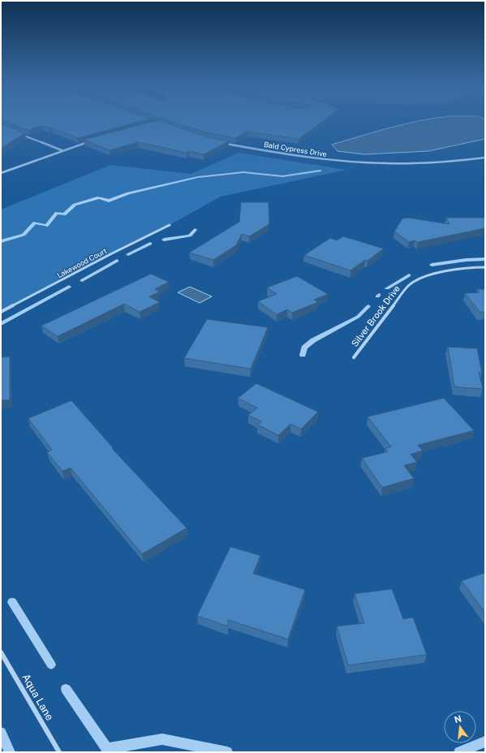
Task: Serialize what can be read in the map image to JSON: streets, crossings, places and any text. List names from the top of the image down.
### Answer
{
  "streets": {
    "street": [
      "Bald Cypress Drive",
      "Lakewood Court",
      "Silver Brook Drive",
      "Aqua Lane"
    ]
  },
  "north": "top"
}
